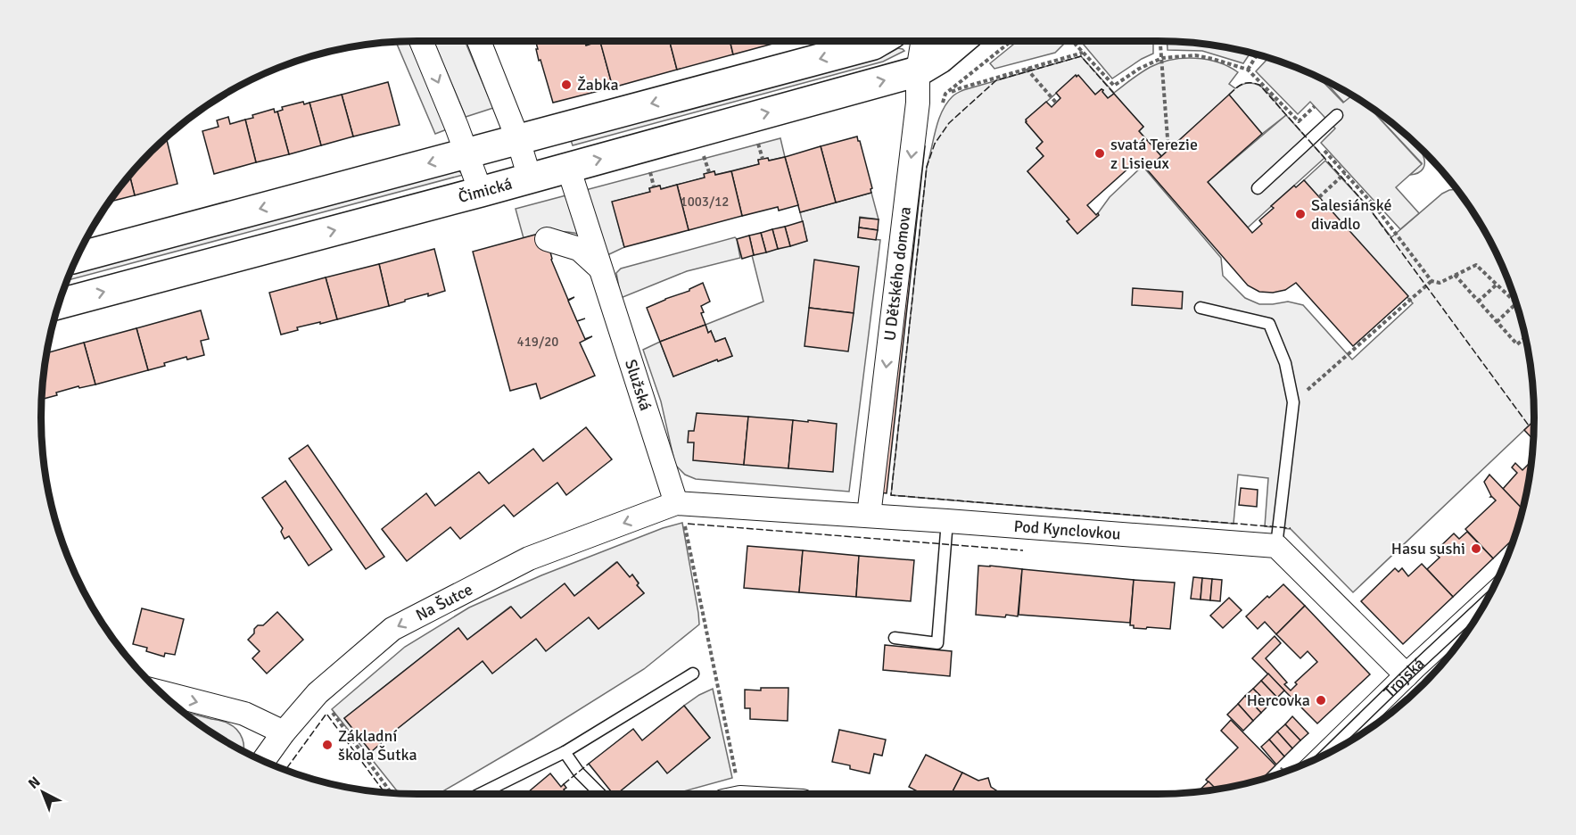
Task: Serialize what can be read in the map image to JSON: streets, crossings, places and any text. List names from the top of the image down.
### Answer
{
  "streets": {
    "main road": ["Čimická"],
    "street": [
      "U Dětského domova",
      "Služská",
      "Pod Kynclovkou",
      "Na Šutce",
      "Trojská"
    ]
  },
  "crossings": [
    ["Čimická", "U Dětského domova"],
    ["U Dětského domova", "Pod Kynclovkou"],
    ["Služská", "Pod Kynclovkou"],
    ["Služská", "Na Šutce"],
    ["Pod Kynclovkou", "Na Šutce"]
  ],
  "one_way": ["U Dětského domova", "Na Šutce"],
  "places": [
    "Žabka",
    "svatá Terezie z Lisieux",
    "Salesiánské divadlo",
    "Hasu sushi",
    "Hercovka",
    "Základní škola Šutka"
  ],
  "house_numbers": ["1003/12", "419/20"],
  "north": "top left"
}
